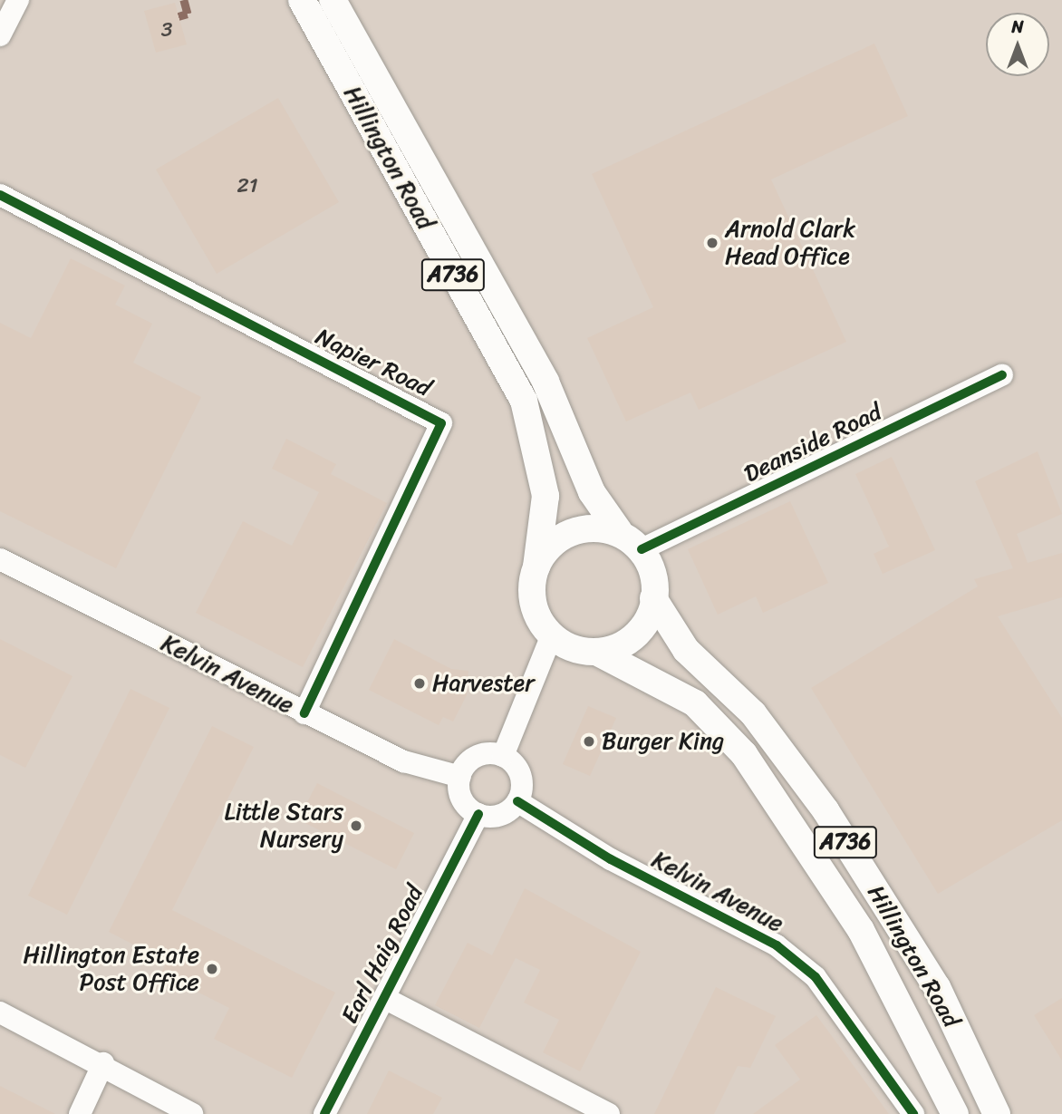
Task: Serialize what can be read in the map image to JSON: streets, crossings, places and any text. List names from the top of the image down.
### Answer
{
  "streets": {
    "main road": ["Hillington Road", "A736"],
    "street": [
      "Napier Road",
      "Deanside Road",
      "Kelvin Avenue",
      "Earl Haig Road"
    ]
  },
  "crossings": [
    ["Hillington Road", "A736"],
    ["Hillington Road", "Deanside Road"],
    ["A736", "Deanside Road"],
    ["Napier Road", "Kelvin Avenue"],
    ["Kelvin Avenue", "Earl Haig Road"]
  ],
  "places": [
    "Arnold Clark Head Office",
    "Harvester",
    "Burger King",
    "Little Stars Nursery",
    "Hillington Estate Post Office"
  ],
  "house_numbers": ["3", "21"],
  "north": "top"
}
